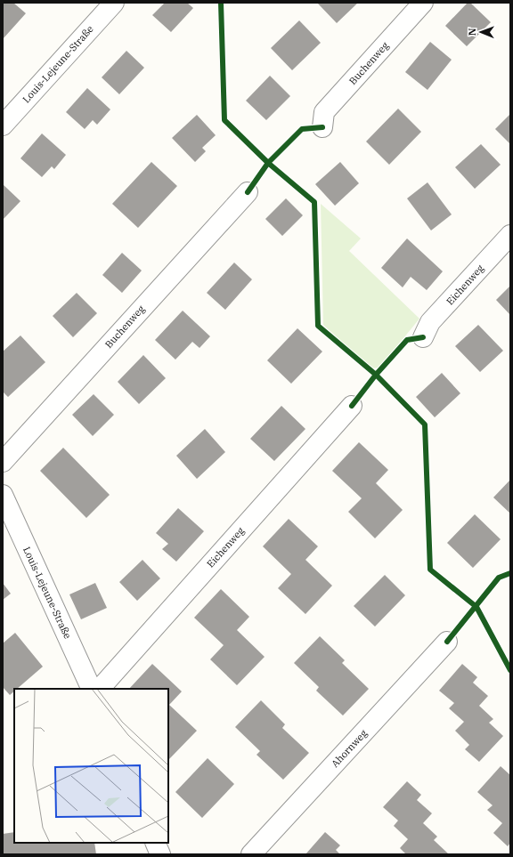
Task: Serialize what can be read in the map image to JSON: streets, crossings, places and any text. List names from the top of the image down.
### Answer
{
  "streets": {
    "street": [
      "Buchenweg",
      "Louis-Lejeune-Straße",
      "Eichenweg",
      "Ahornweg"
    ]
  },
  "north": "left"
}
